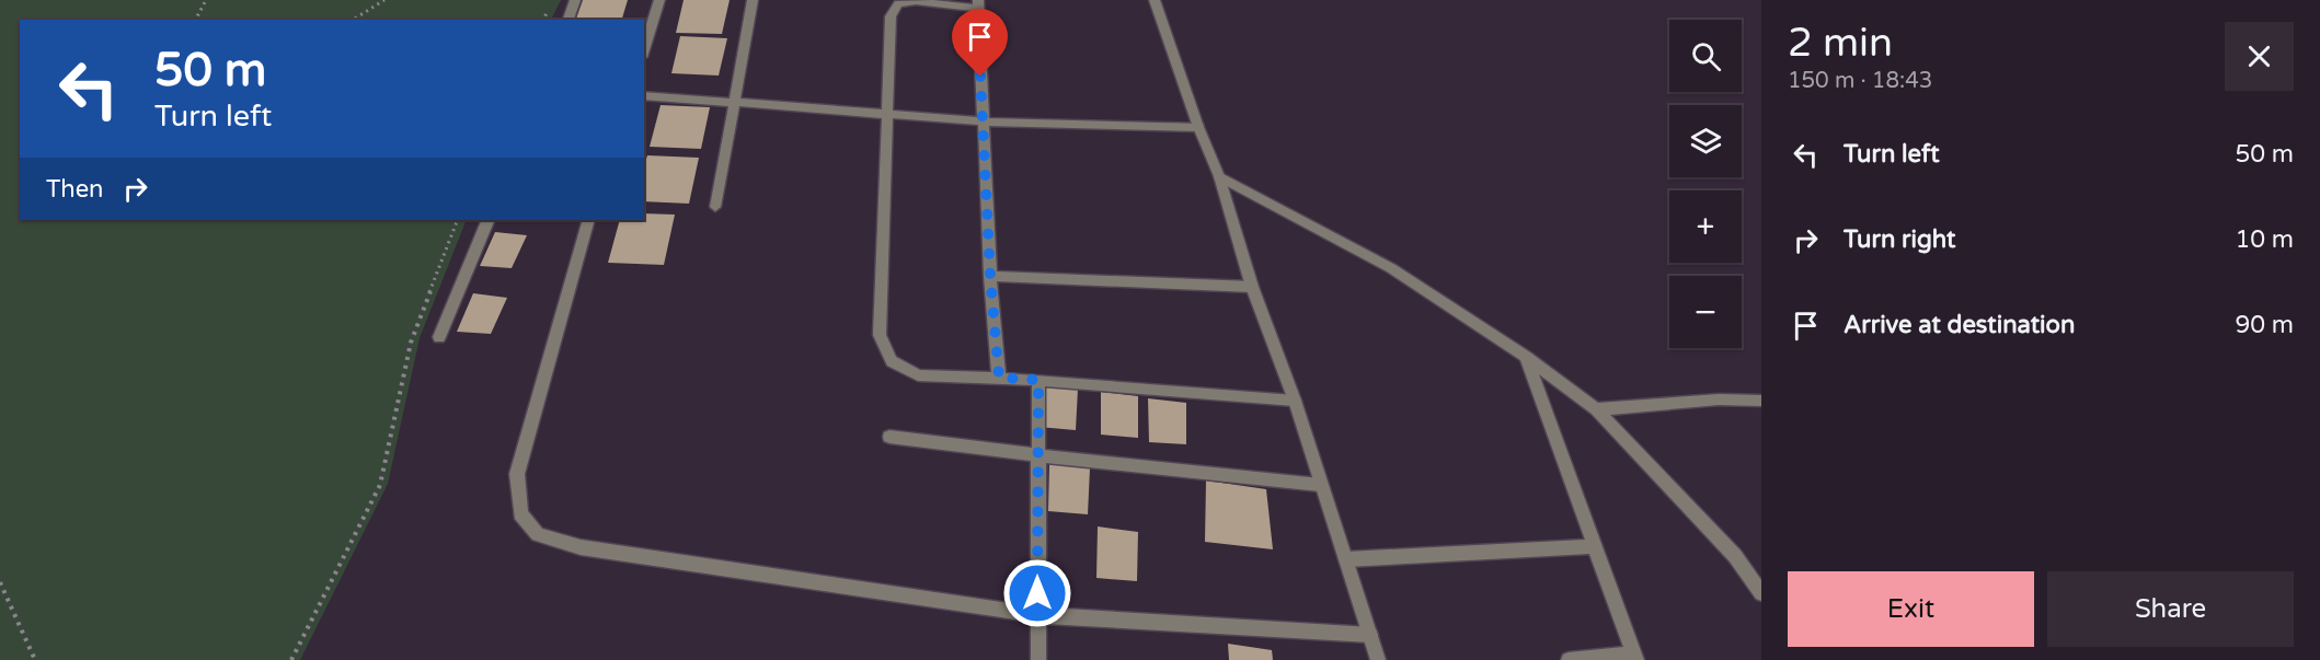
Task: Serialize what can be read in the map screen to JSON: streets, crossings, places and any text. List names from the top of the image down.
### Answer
{
  "page": {
    "heading": ["2 min", "150 m · 18:43"],
    "map_buttons": ["+", "−"],
    "turn": ["50 m", "Turn left"],
    "list": [
      {
        "name": "Turn left",
        "value": "50 m"
      },
      {
        "name": "Turn right",
        "value": "10 m"
      },
      {
        "name": "Arrive at destination",
        "value": "90 m"
      }
    ],
    "then": "Then",
    "buttons": ["Exit", "Share"]
  }
}
